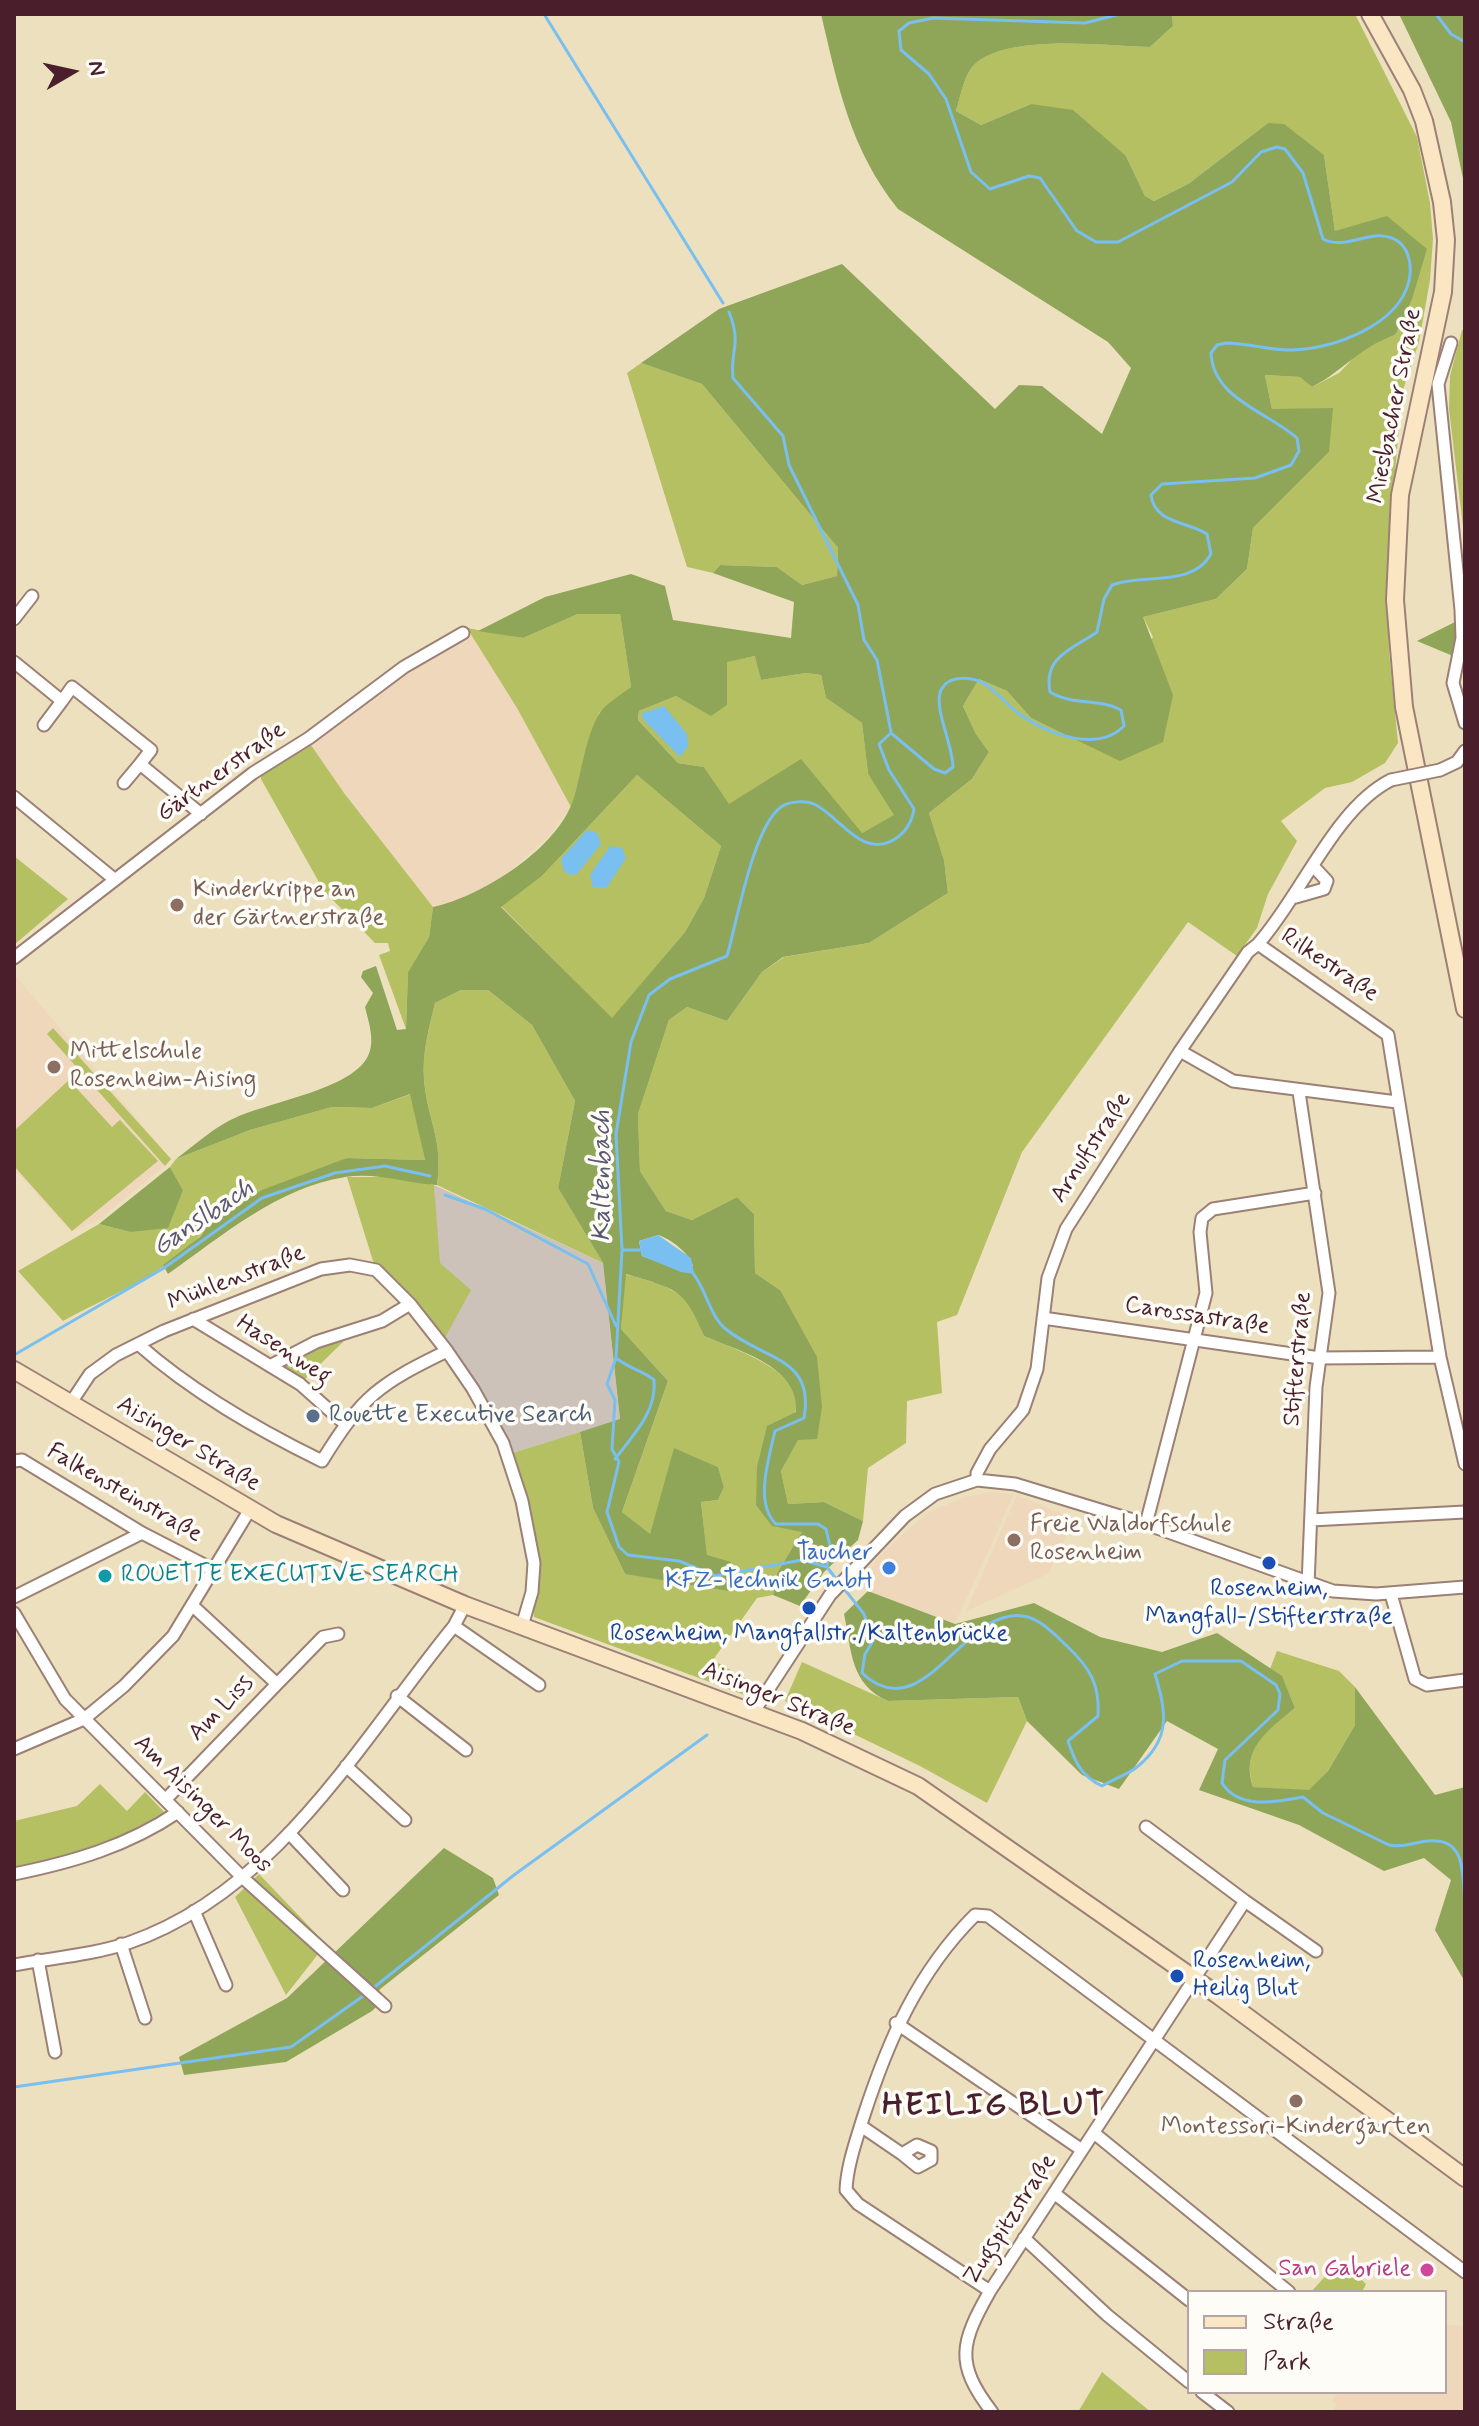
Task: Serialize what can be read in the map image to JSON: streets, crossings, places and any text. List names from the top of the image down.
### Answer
{
  "streets": {
    "main road": ["Miesbacher Straße", "Aisinger Straße"],
    "street": [
      "Gärtnerstraße",
      "Rilkestraße",
      "Arnulfstraße",
      "Mühlenstraße",
      "Carossastraße",
      "Hasenweg",
      "Stifterstraße",
      "Falkensteinstraße",
      "Am Liss",
      "Am Aisinger Moos",
      "Zugspitzstraße"
    ]
  },
  "crossings": [
    ["Rilkestraße", "Arnulfstraße"],
    ["Rilkestraße", "Carossastraße"],
    ["Arnulfstraße", "Carossastraße"],
    ["Mühlenstraße", "Hasenweg"],
    ["Mühlenstraße", "Aisinger Straße"],
    ["Carossastraße", "Stifterstraße"],
    ["Aisinger Straße", "Zugspitzstraße"],
    ["Am Liss", "Am Aisinger Moos"]
  ],
  "districts": ["HEILIG BLUT"],
  "water": ["Kaltenbach", "Ganslbach"],
  "places": [
    "Kinderkrippe an der Gärtnerstraße",
    "Mittelschule Rosenheim-Aising",
    "Rouette Executive Search",
    "Freie Waldorfschule Rosenheim",
    "Rosenheim, Mangfall-/Stifterstraße",
    "Taucher KFZ-Technik GmbH",
    "ROUETTE EXECUTIVE SEARCH",
    "Rosenheim, Mangfallstr./Kaltenbrücke",
    "Rosenheim, Heilig Blut",
    "Montessori-Kindergarten",
    "San Gabriele"
  ],
  "legend": ["Straße", "Park"],
  "north": "right"
}
